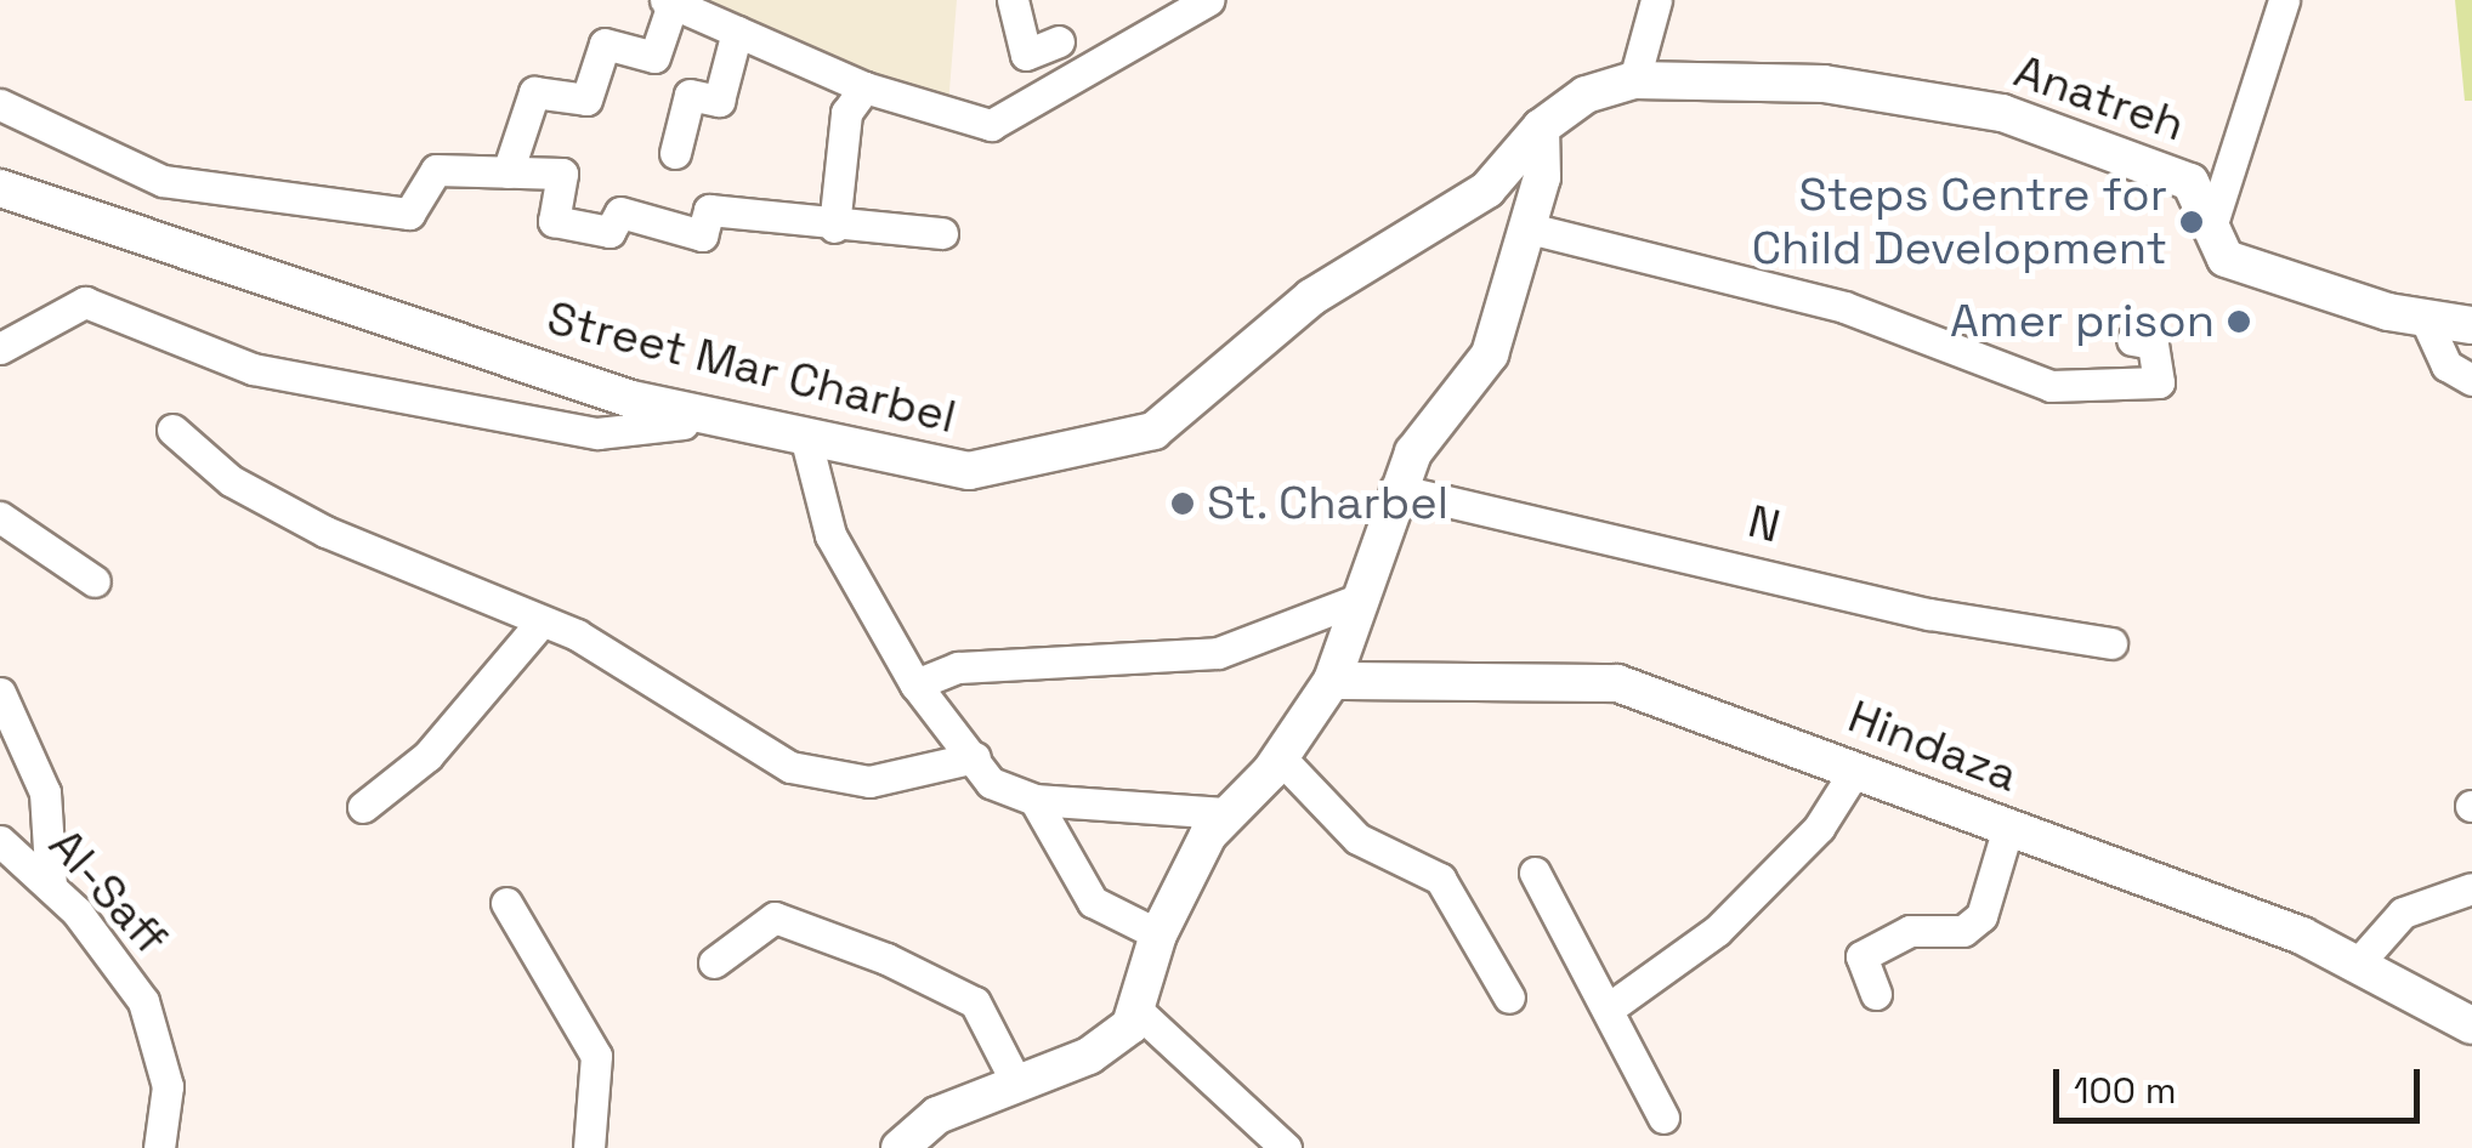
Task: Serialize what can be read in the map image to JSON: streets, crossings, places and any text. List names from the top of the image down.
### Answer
{
  "streets": {
    "street": [
      "Anatreh",
      "Street Mar Charbel",
      "N",
      "Hindaza",
      "Al-Saff"
    ]
  },
  "crossings": [
    ["Anatreh", "Street Mar Charbel"]
  ],
  "places": ["Steps Centre for Child Development", "Amer prison", "St. Charbel"],
  "scale_bar": "100 m"
}
